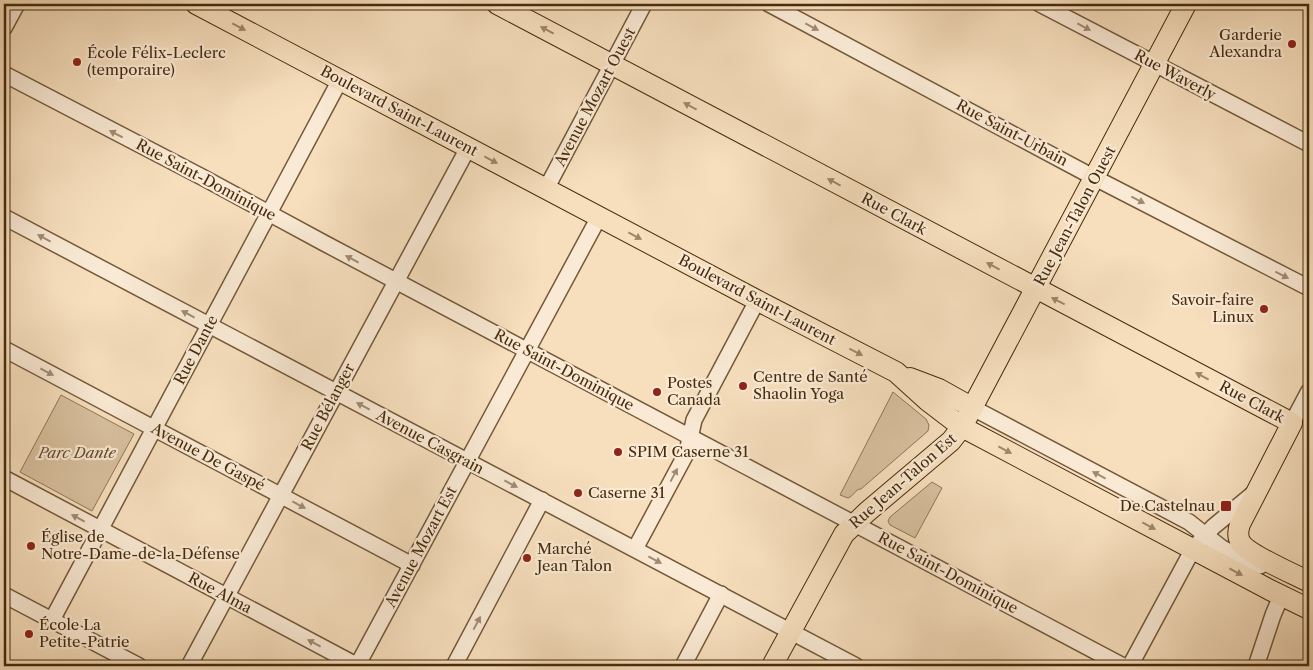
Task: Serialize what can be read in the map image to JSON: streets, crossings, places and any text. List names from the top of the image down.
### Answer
{
  "streets": {
    "main road": [
      "Boulevard Saint-Laurent",
      "Rue Clark",
      "Rue Jean-Talon Ouest",
      "Rue Jean-Talon Est"
    ],
    "street": [
      "Rue Waverly",
      "Avenue Mozart Ouest",
      "Rue Saint-Urbain",
      "Rue Saint-Dominique",
      "Rue Dante",
      "Rue Bélanger",
      "Avenue Casgrain",
      "Avenue De Gaspé",
      "Avenue Mozart Est",
      "Rue Alma"
    ]
  },
  "crossings": [
    ["Rue Waverly", "Rue Jean-Talon Ouest"],
    ["Avenue Mozart Ouest", "Boulevard Saint-Laurent"],
    ["Avenue Mozart Ouest", "Rue Clark"],
    ["Boulevard Saint-Laurent", "Rue Jean-Talon Ouest"],
    ["Boulevard Saint-Laurent", "Rue Dante"],
    ["Boulevard Saint-Laurent", "Rue Bélanger"],
    ["Boulevard Saint-Laurent", "Rue Jean-Talon Est"],
    ["Boulevard Saint-Laurent", "Avenue Mozart Est"],
    ["Rue Saint-Urbain", "Rue Jean-Talon Ouest"],
    ["Rue Saint-Dominique", "Rue Dante"],
    ["Rue Saint-Dominique", "Rue Bélanger"],
    ["Rue Saint-Dominique", "Rue Jean-Talon Est"],
    ["Rue Saint-Dominique", "Avenue Mozart Est"],
    ["Rue Clark", "Rue Jean-Talon Ouest"],
    ["Rue Jean-Talon Ouest", "Rue Jean-Talon Est"],
    ["Rue Dante", "Avenue Casgrain"],
    ["Rue Dante", "Avenue De Gaspé"],
    ["Rue Dante", "Rue Alma"],
    ["Rue Bélanger", "Avenue Casgrain"],
    ["Rue Bélanger", "Avenue De Gaspé"],
    ["Rue Bélanger", "Rue Alma"],
    ["Avenue Casgrain", "Rue Jean-Talon Est"],
    ["Avenue Casgrain", "Avenue Mozart Est"],
    ["Avenue De Gaspé", "Avenue Mozart Est"],
    ["Avenue Mozart Est", "Rue Alma"]
  ],
  "one_way": [
    "Rue Waverly",
    "Rue Saint-Urbain",
    "Rue Saint-Dominique",
    "Rue Clark",
    "Avenue De Gaspé",
    "Rue Alma"
  ],
  "parks": ["Parc Dante"],
  "places": {
    "other": [
      "Garderie Alexandra",
      "École Félix-Leclerc (temporaire)",
      "Savoir-faire Linux",
      "Centre de Santé Shaolin Yoga",
      "Postes Canada",
      "SPIM Caserne 31",
      "Caserne 31",
      "Église de Notre-Dame-de-la-Défense",
      "Marché Jean Talon",
      "École La Petite-Patrie"
    ],
    "transit": ["De Castelnau"]
  }
}
